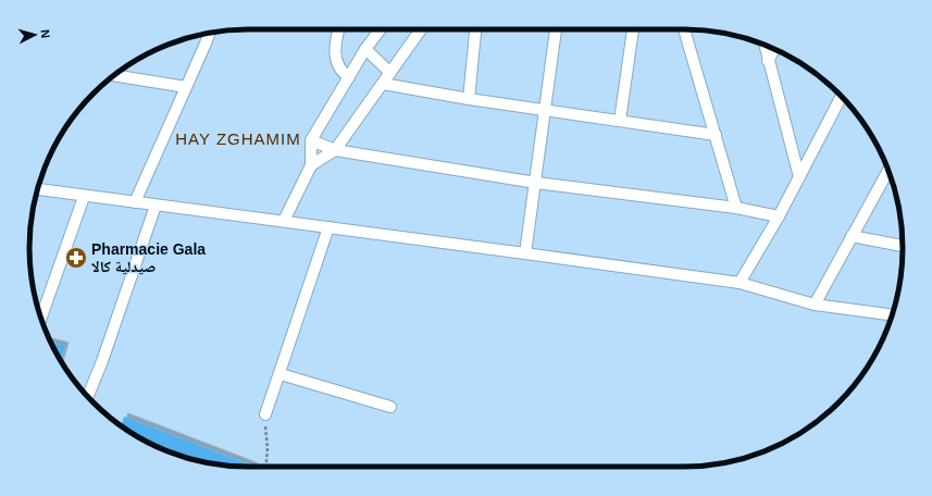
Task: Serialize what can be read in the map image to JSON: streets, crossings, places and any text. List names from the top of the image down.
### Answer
{
  "districts": ["HAY ZGHAMIM"],
  "places": {
    "pharmacy": ["Pharmacie Gala صيدلية كالا"]
  },
  "north": "right"
}
